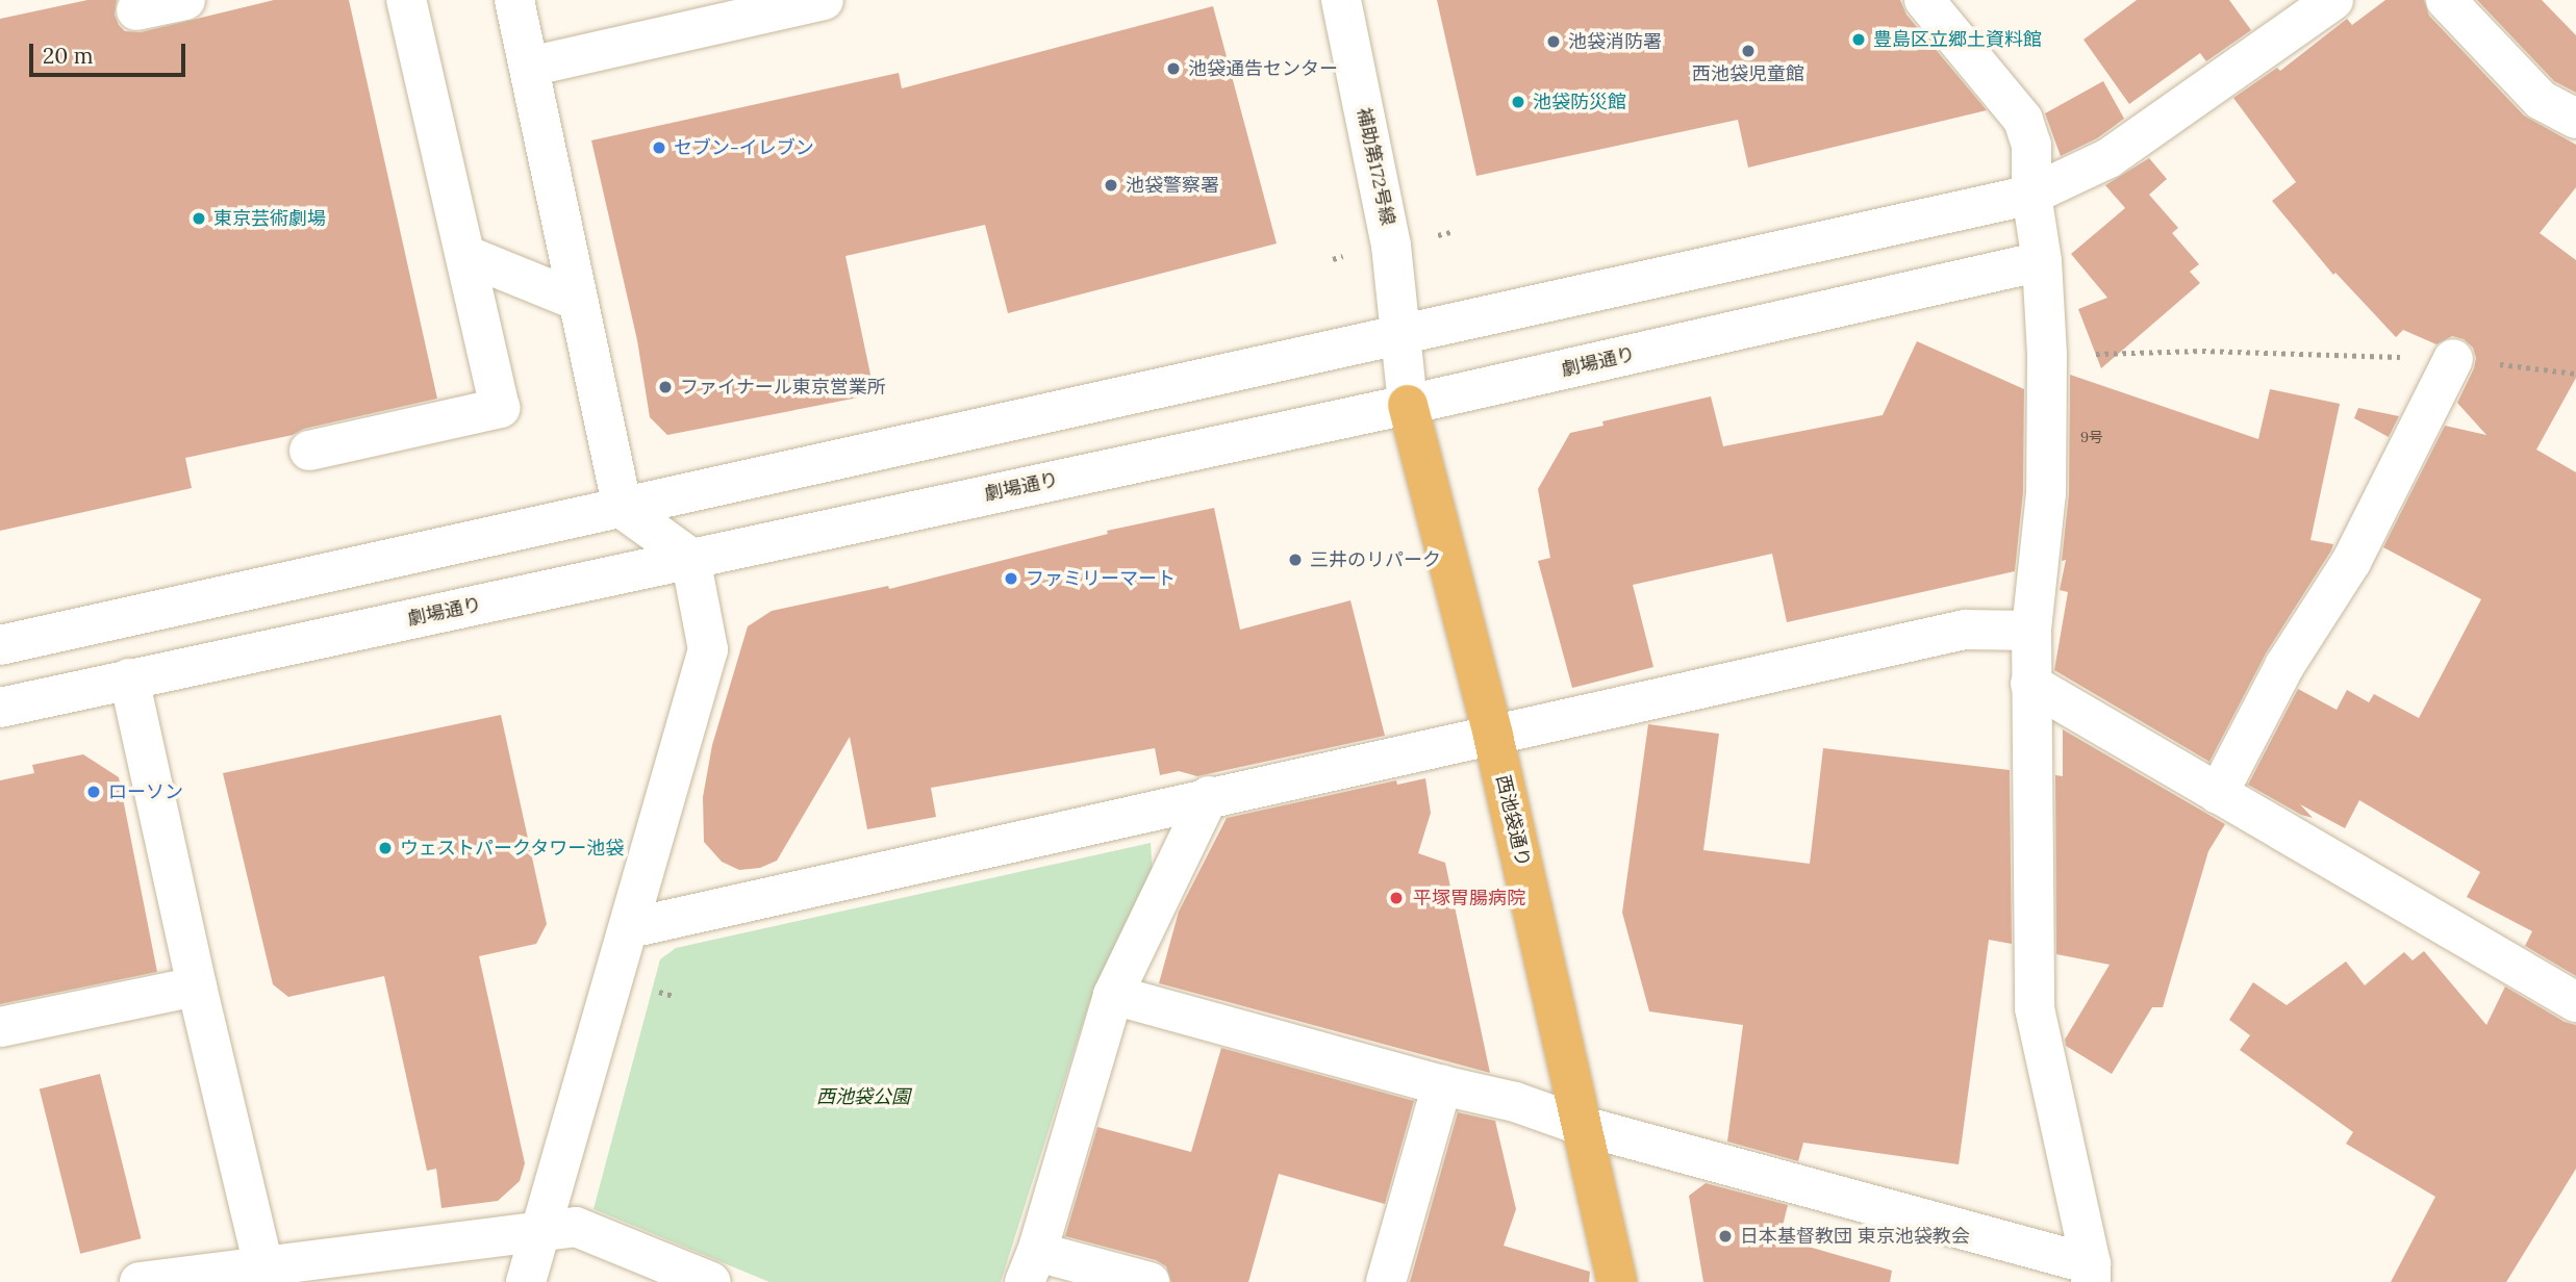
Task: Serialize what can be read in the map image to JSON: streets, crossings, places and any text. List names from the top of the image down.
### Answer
{
  "streets": {
    "main road": ["西池袋通り"],
    "street": ["補助第172号線", "劇場通り"]
  },
  "crossings": [
    ["補助第172号線", "劇場通り"],
    ["補助第172号線", "西池袋通り"],
    ["劇場通り", "西池袋通り"]
  ],
  "parks": ["西池袋公園"],
  "places": [
    "豊島区立郷土資料館",
    "池袋消防署",
    "西池袋児童館",
    "池袋通告センター",
    "池袋防災館",
    "セブン-イレブン",
    "池袋警察署",
    "東京芸術劇場",
    "ファイナール東京営業所",
    "三井のリパーク",
    "ファミリーマート",
    "ローソン",
    "ウェストパークタワー池袋",
    "平塚胃腸病院",
    "日本基督教団 東京池袋教会"
  ],
  "house_numbers": ["9号"],
  "scale_bar": "20 m"
}
